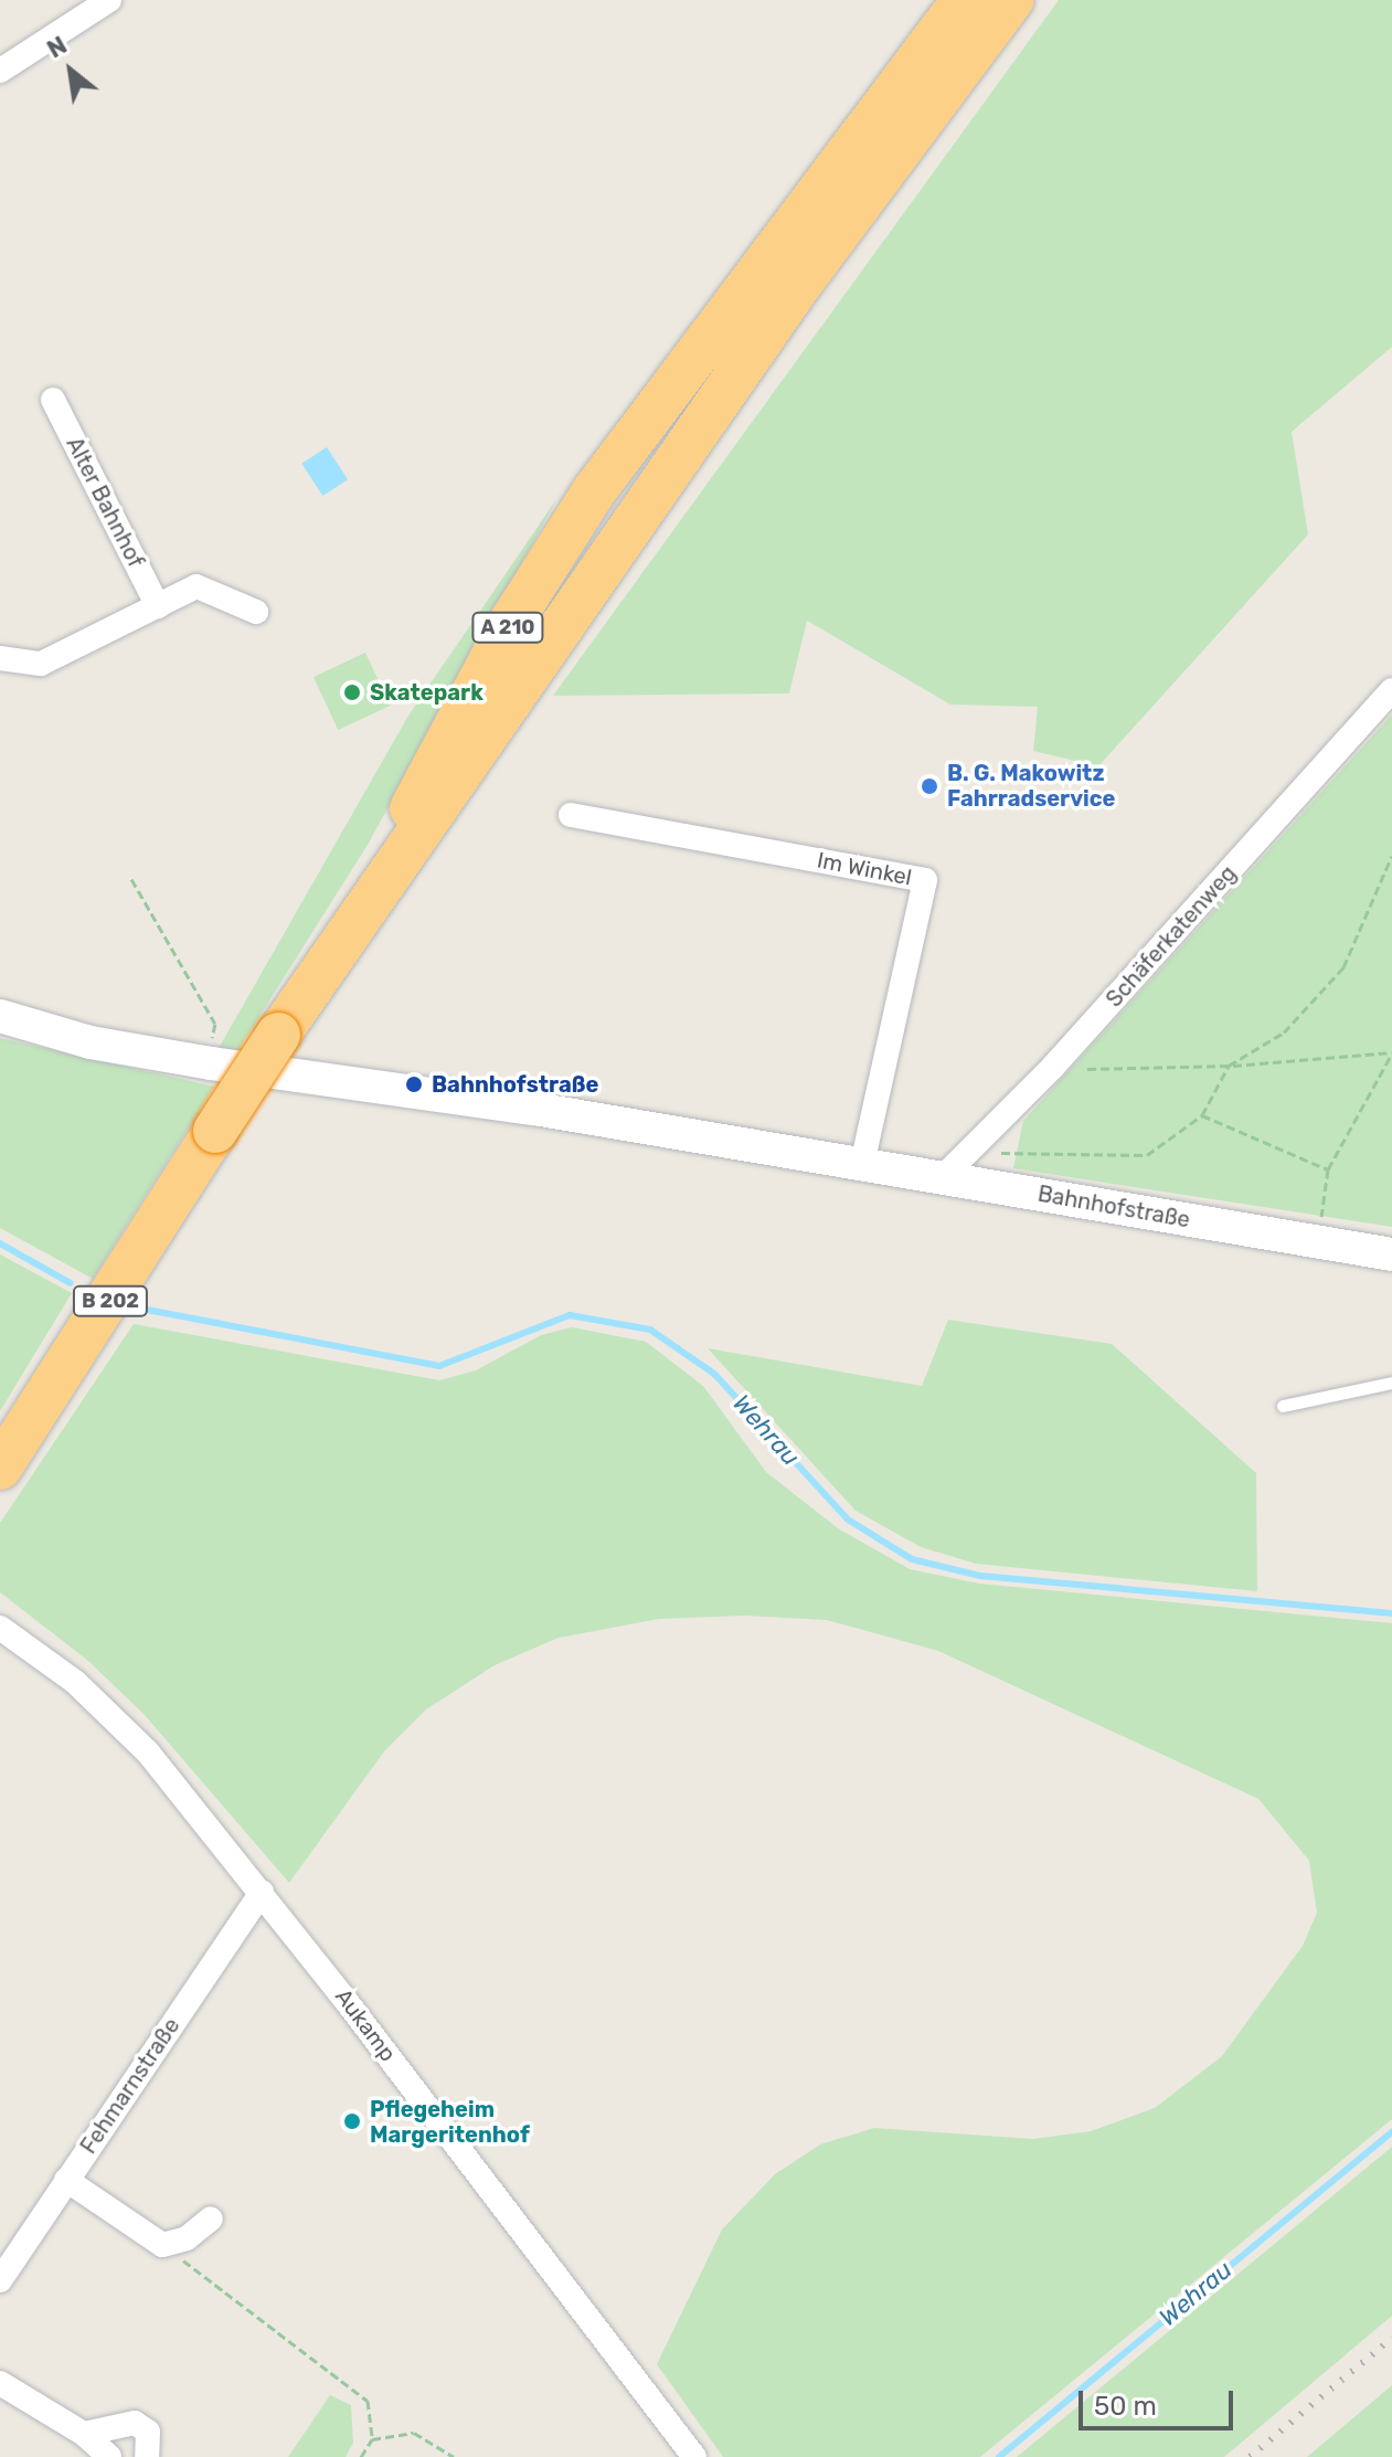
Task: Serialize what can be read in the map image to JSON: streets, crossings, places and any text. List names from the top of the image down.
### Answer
{
  "streets": {
    "highway": ["A 210", "B 202"],
    "main road": ["Bahnhofstraße"],
    "street": [
      "Alter Bahnhof",
      "Im Winkel",
      "Schäferkatenweg",
      "Aukamp",
      "Fehmarnstraße"
    ]
  },
  "crossings": [
    ["A 210", "B 202"],
    ["Im Winkel", "Bahnhofstraße"],
    ["Schäferkatenweg", "Bahnhofstraße"],
    ["Aukamp", "Fehmarnstraße"]
  ],
  "water": ["Wehrau"],
  "places": [
    "Skatepark",
    "B. G. Makowitz Fahrradservice",
    "Bahnhofstraße",
    "Pflegeheim Margeritenhof"
  ],
  "scale_bar": "50 m",
  "north": "top left"
}
